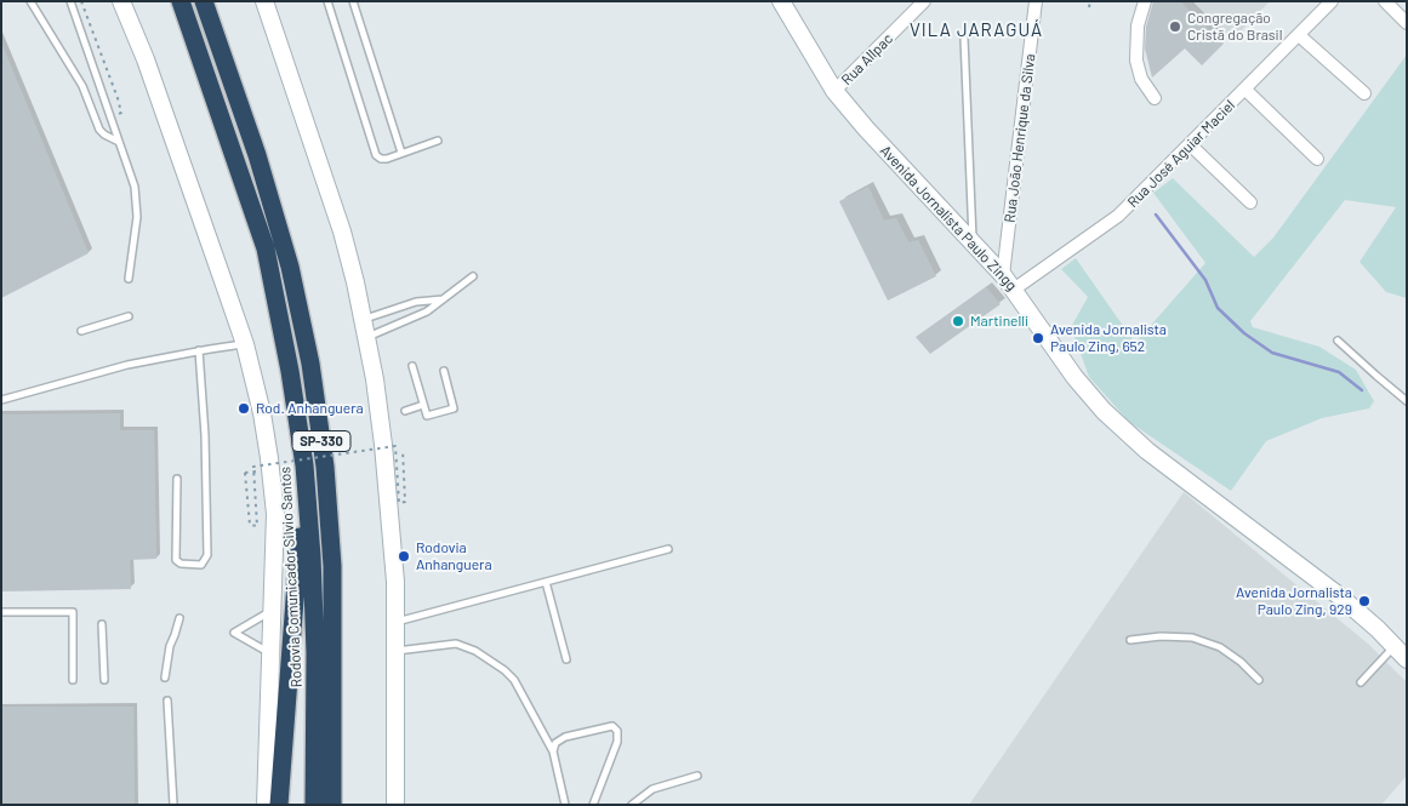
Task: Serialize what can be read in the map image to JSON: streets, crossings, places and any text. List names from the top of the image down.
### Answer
{
  "streets": {
    "highway": ["SP-330", "Rodovia Comunicador Silvio Santos"],
    "main road": ["Avenida Jornalista Paulo Zingg"],
    "street": ["Rua Allpac", "Rua João Henrique da Silva", "Rua José Aguiar Maciel"]
  },
  "crossings": [
    ["Rua Allpac", "Avenida Jornalista Paulo Zingg"],
    ["Rua João Henrique da Silva", "Avenida Jornalista Paulo Zingg"],
    ["Rua José Aguiar Maciel", "Avenida Jornalista Paulo Zingg"]
  ],
  "districts": ["VILA JARAGUÁ"],
  "places": [
    "Congregação Cristã do Brasil",
    "Martinelli",
    "Avenida Jornalista Paulo Zing, 652",
    "Rod. Anhanguera",
    "Rodovia Anhanguera",
    "Avenida Jornalista Paulo Zing, 929"
  ]
}
